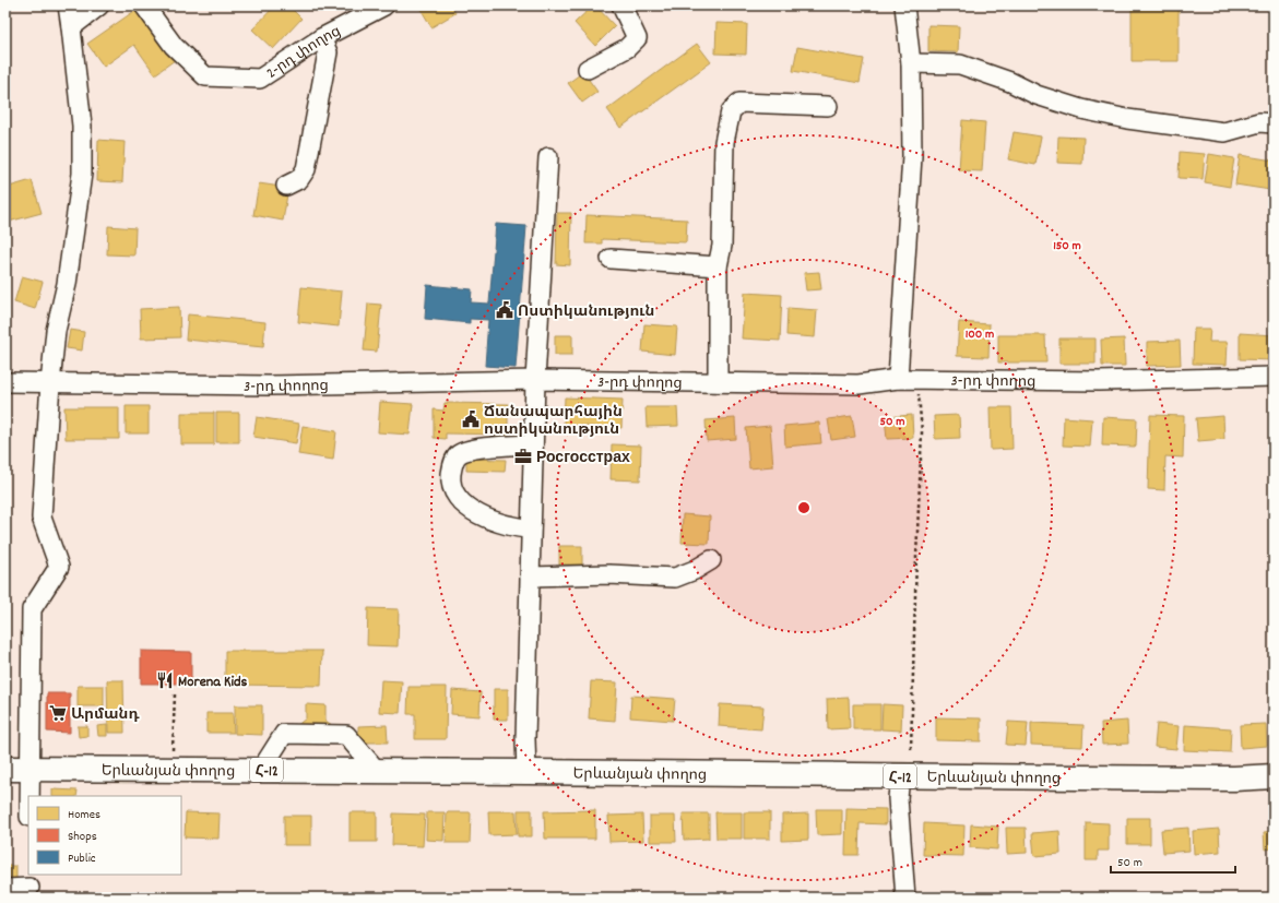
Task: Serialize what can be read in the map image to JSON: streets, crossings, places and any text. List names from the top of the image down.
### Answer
{
  "streets": {
    "main road": ["Երևանյան փողոց", "Հ-12"],
    "street": ["2-րդ փողոց", "3-րդ փողոց"]
  },
  "places": {
    "public building": ["Ոստիկանություն", "Ճանապարհային ոստիկանություն"],
    "office": ["Росгосстрах"],
    "restaurant": ["Morena Kids"],
    "supermarket": ["Արմանդ"]
  },
  "legend": ["Homes", "Shops", "Public"],
  "scale_bar": "50 m",
  "rings": ["150 m", "100 m", "50 m"]
}
